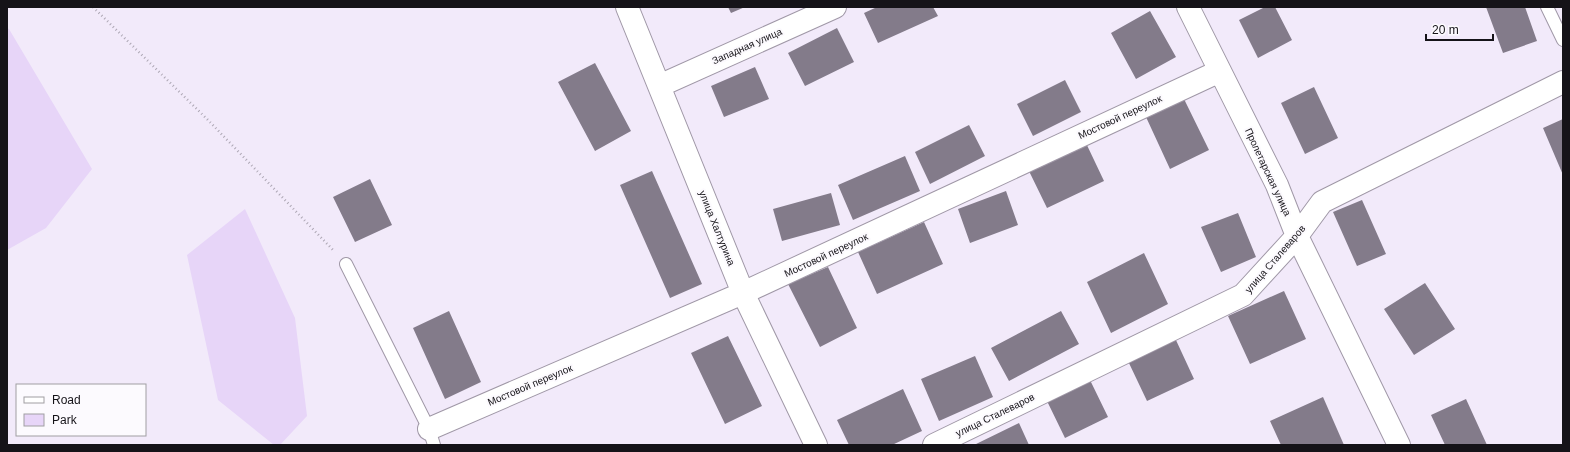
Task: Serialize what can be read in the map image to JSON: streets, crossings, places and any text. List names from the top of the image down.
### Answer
{
  "streets": {
    "street": [
      "Западная улица",
      "Мостовой переулок",
      "Пролетарская улица",
      "улица Халтурина",
      "улица Сталеваров"
    ]
  },
  "crossings": [
    ["Западная улица", "улица Халтурина"],
    ["Мостовой переулок", "Пролетарская улица"],
    ["Мостовой переулок", "улица Халтурина"],
    ["Пролетарская улица", "улица Сталеваров"]
  ],
  "legend": ["Road", "Park"],
  "scale_bar": "20 m"
}
